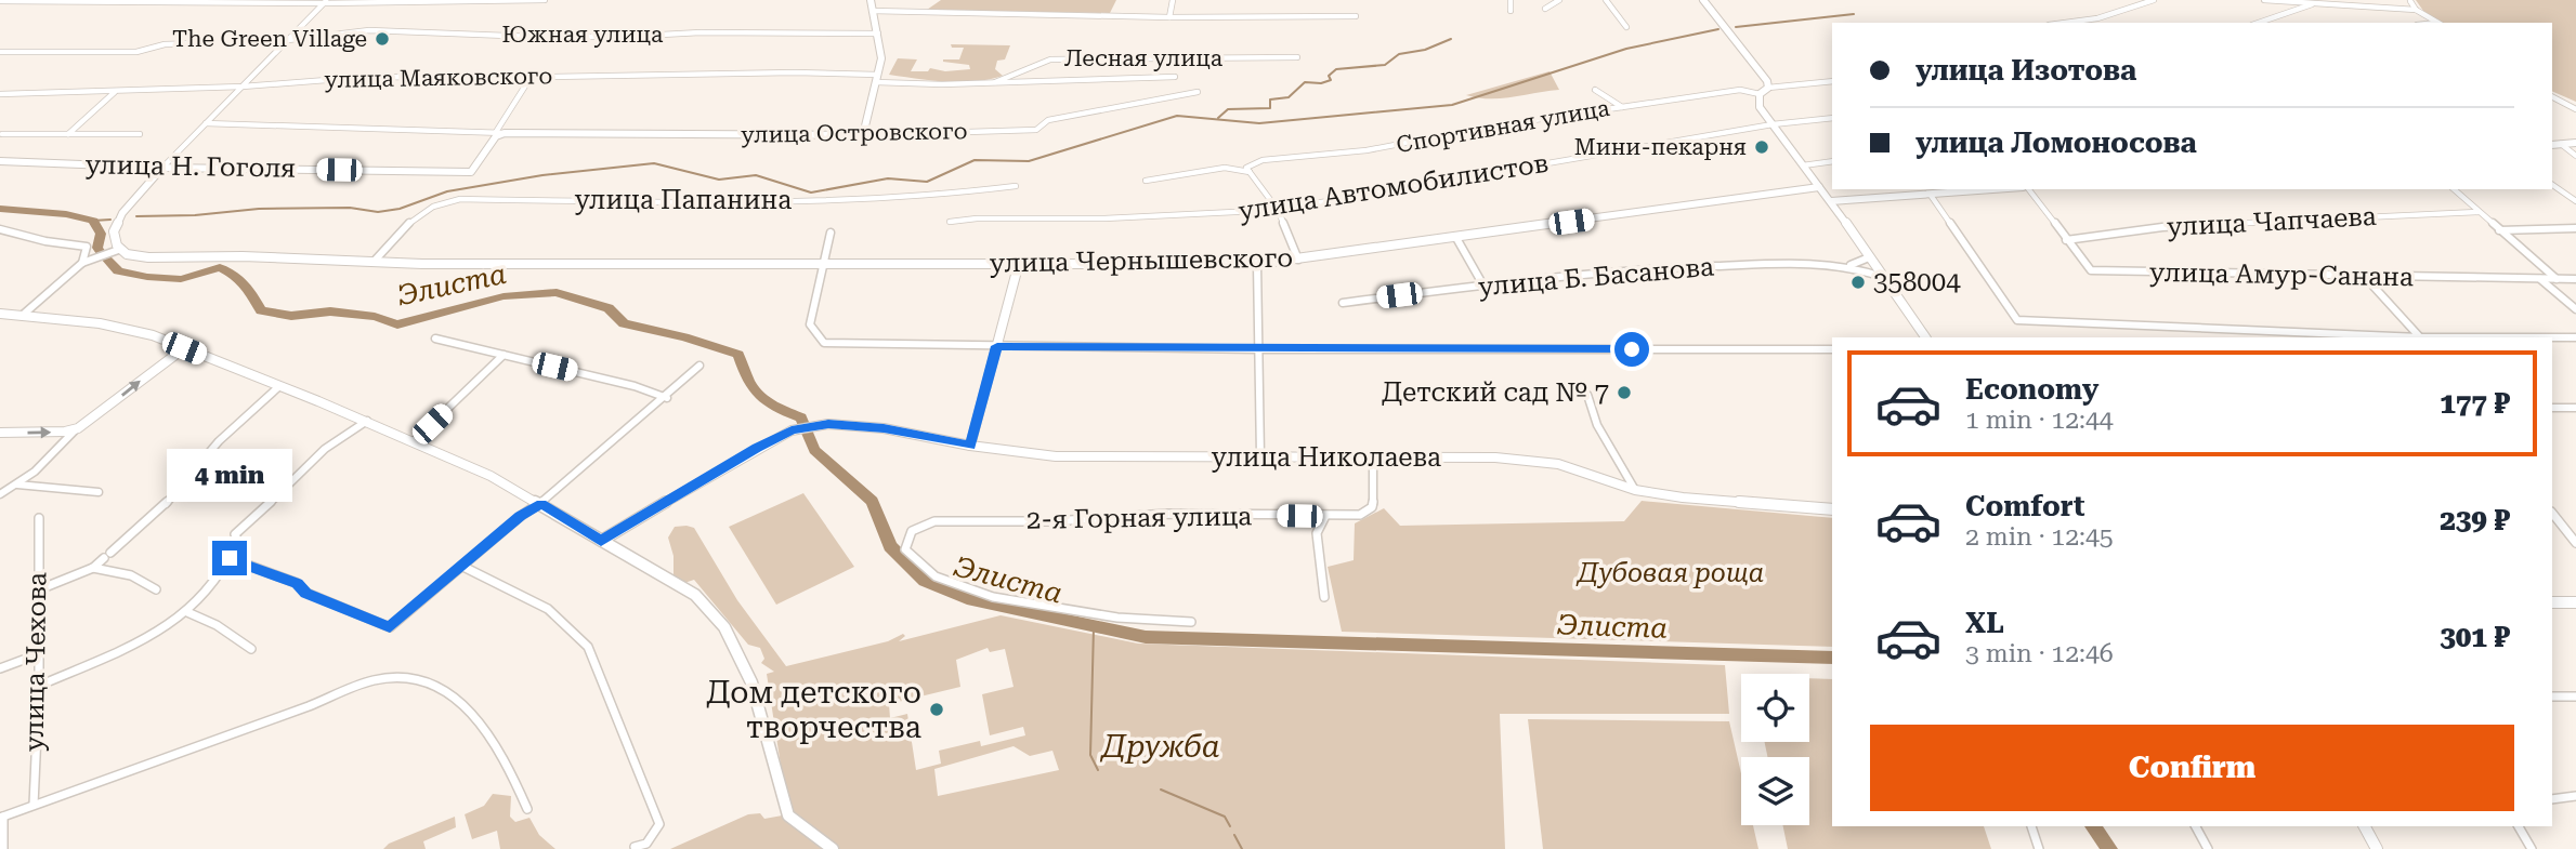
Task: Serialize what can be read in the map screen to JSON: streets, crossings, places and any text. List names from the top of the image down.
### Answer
{
  "streets": {
    "street": [
      "Южная улица",
      "Лесная улица",
      "улица Маяковского",
      "Спортивная улица",
      "улица Островского",
      "улица Н. Гоголя",
      "улица Автомобилистов",
      "улица Папанина",
      "улица Чапчаева",
      "улица Чернышевского",
      "улица Амур-Санана",
      "улица Б. Басанова",
      "улица Николаева",
      "2-я Горная улица",
      "улица Чехова"
    ]
  },
  "crossings": [
    ["Лесная улица", "улица Маяковского"],
    ["улица Островского", "улица Н. Гоголя"],
    ["улица Папанина", "улица Чернышевского"],
    ["улица Чапчаева", "улица Амур-Санана"],
    ["улица Николаева", "2-я Горная улица"]
  ],
  "water": ["Элиста"],
  "parks": ["Дубовая роща", "Дружба"],
  "places": [
    "The Green Village",
    "Мини-пекарня",
    "358004",
    "Детский сад № 7",
    "Дом детского творчества"
  ],
  "page": {
    "banner": ["улица Изотова", "улица Ломоносова"],
    "list": [
      {
        "name": "Economy",
        "note": "1 min · 12:44",
        "value": "177 ₽"
      },
      {
        "name": "Comfort",
        "note": "2 min · 12:45",
        "value": "239 ₽"
      },
      {
        "name": "XL",
        "note": "3 min · 12:46",
        "value": "301 ₽"
      }
    ],
    "bubble": "4 min",
    "buttons": "Confirm"
  }
}
